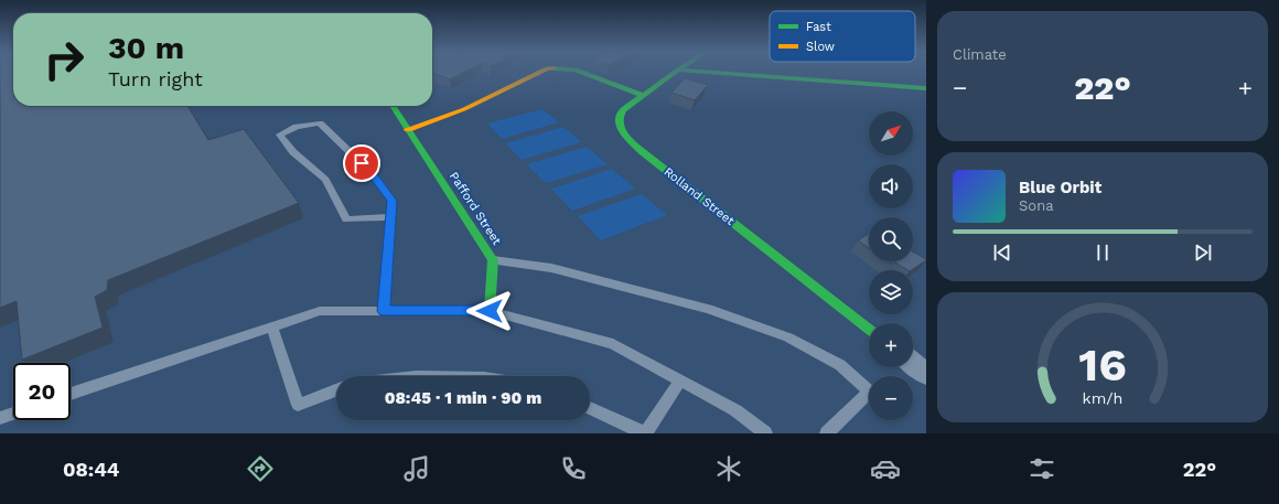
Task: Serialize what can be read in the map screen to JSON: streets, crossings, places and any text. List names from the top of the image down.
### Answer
{
  "streets": {
    "street": ["Rolland Street", "Pafford Street"]
  },
  "legend": ["Fast", "Slow"],
  "north": "top right",
  "page": {
    "tile": "Climate",
    "turn": ["30 m", "Turn right"],
    "heat": ["−", "22°", "+"],
    "map_buttons": ["+", "−"],
    "song": ["Blue Orbit", "Sona"],
    "limit": "20",
    "trip": "08:45 · 1 min · 90 m",
    "tabs": ["08:44", "22°"],
    "gauge": ["16", "km/h"]
  }
}
